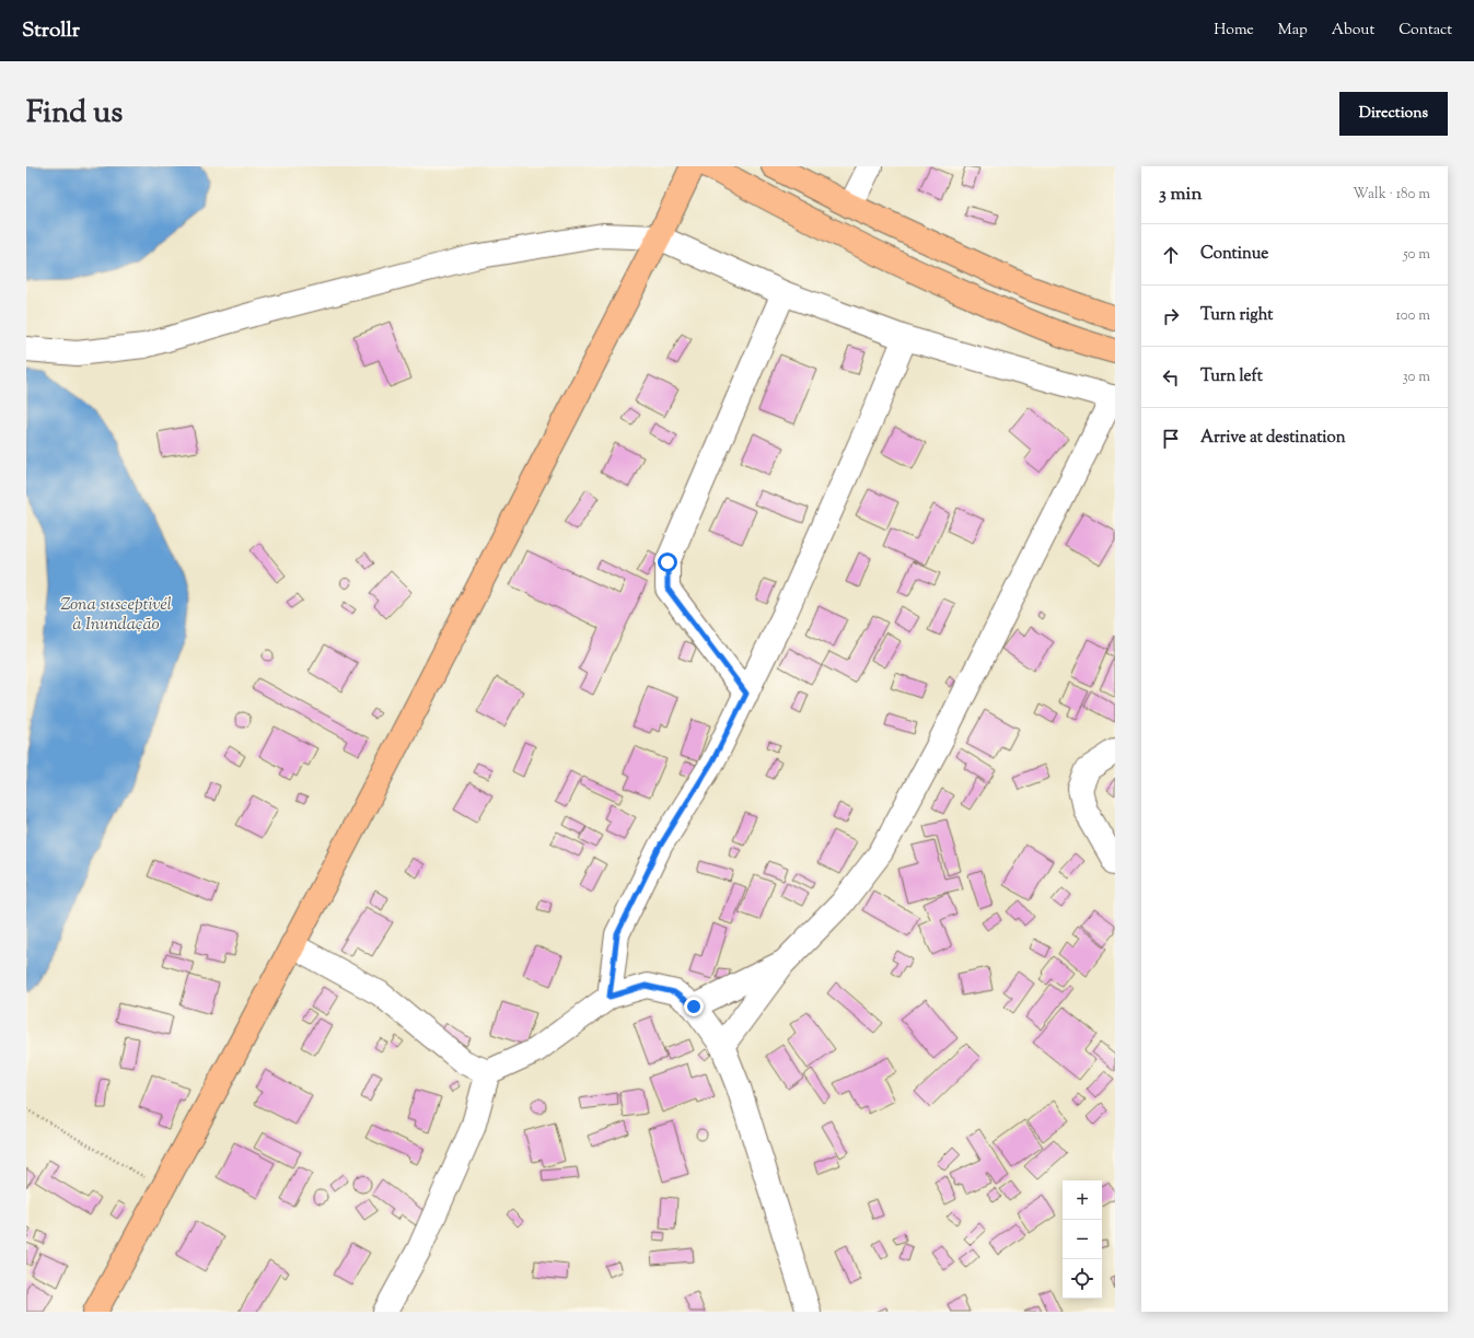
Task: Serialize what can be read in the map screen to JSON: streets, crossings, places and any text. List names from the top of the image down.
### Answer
{
  "water": ["Zona susceptivél à Inundação"],
  "page": {
    "header": "Strollr",
    "nav": [
      "Home",
      "Map",
      "About",
      "Contact"
    ],
    "title": "Find us",
    "buttons": "Directions",
    "heading": ["3 min", "Walk · 180 m"],
    "list": [
      ["Continue", "50 m"],
      ["Turn right", "100 m"],
      ["Turn left", "30 m"],
      "Arrive at destination"
    ],
    "map_buttons": ["+", "−"]
  }
}
